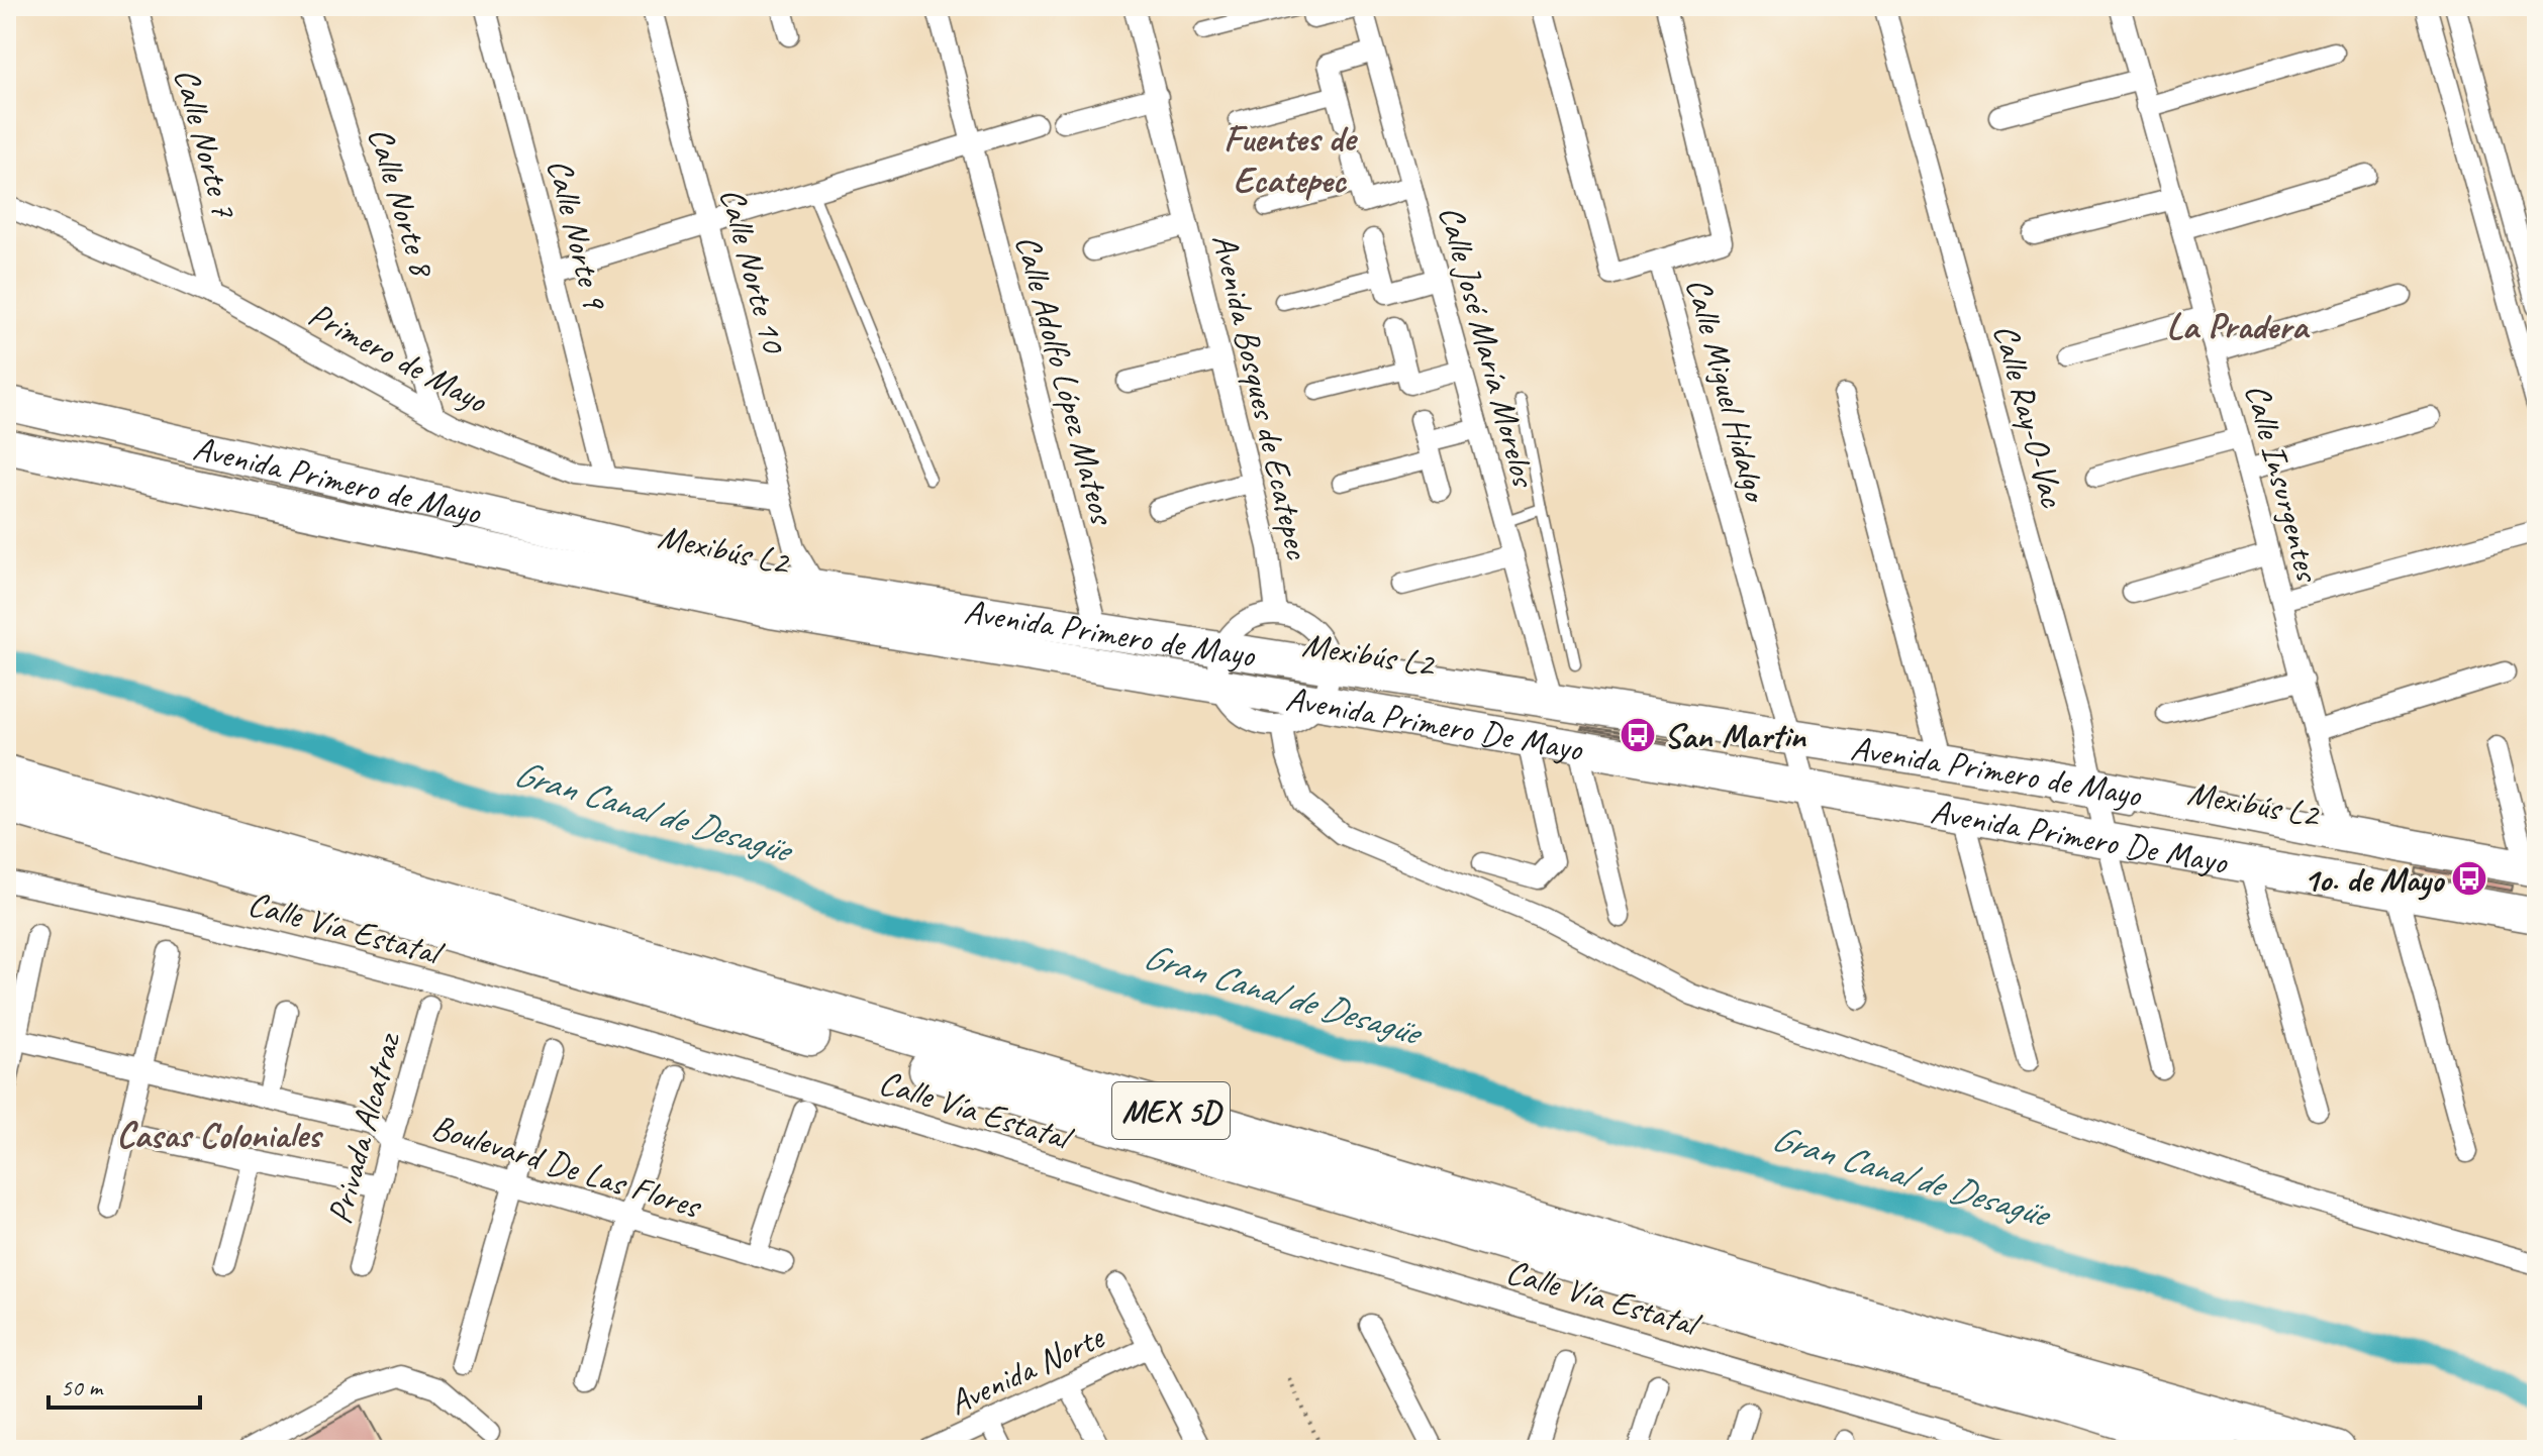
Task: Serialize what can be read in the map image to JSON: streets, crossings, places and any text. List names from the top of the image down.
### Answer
{
  "streets": {
    "highway": ["Avenida Primero de Mayo", "Avenida Primero De Mayo", "MEX 5D"],
    "street": [
      "Calle Norte 7",
      "Calle Norte 8",
      "Calle Norte 9",
      "Calle Norte 10",
      "Calle José María Morelos",
      "Primero de Mayo",
      "Calle Adolfo López Mateos",
      "Calle Miguel Hidalgo",
      "Avenida Bosques de Ecatepec",
      "Calle Ray-O-Vac",
      "Calle Insurgentes",
      "Calle Vía Estatal",
      "Privada Alcatraz",
      "Boulevard De Las Flores",
      "Avenida Norte"
    ],
    "lane": ["Mexibús L2"]
  },
  "crossings": [
    ["Calle Norte 7", "Primero de Mayo"],
    ["Calle Norte 8", "Primero de Mayo"],
    ["Calle Norte 9", "Primero de Mayo"],
    ["Calle Norte 10", "Primero de Mayo"],
    ["Calle Norte 10", "Avenida Primero de Mayo"],
    ["Calle Norte 10", "Avenida Primero De Mayo"],
    ["Calle José María Morelos", "Avenida Primero de Mayo"],
    ["Calle Adolfo López Mateos", "Avenida Primero de Mayo"],
    ["Calle Miguel Hidalgo", "Avenida Primero de Mayo"],
    ["Calle Miguel Hidalgo", "Mexibús L2"],
    ["Calle Miguel Hidalgo", "Avenida Primero De Mayo"],
    ["Avenida Bosques de Ecatepec", "Avenida Primero de Mayo"],
    ["Avenida Bosques de Ecatepec", "Mexibús L2"],
    ["Avenida Bosques de Ecatepec", "Avenida Primero De Mayo"],
    ["Calle Ray-O-Vac", "Avenida Primero de Mayo"],
    ["Calle Ray-O-Vac", "Mexibús L2"],
    ["Calle Ray-O-Vac", "Avenida Primero De Mayo"],
    ["Avenida Primero de Mayo", "Calle Insurgentes"],
    ["Avenida Primero de Mayo", "Mexibús L2"],
    ["Avenida Primero de Mayo", "Avenida Primero De Mayo"],
    ["Mexibús L2", "Avenida Primero De Mayo"],
    ["Privada Alcatraz", "Boulevard De Las Flores"]
  ],
  "districts": ["Fuentes de Ecatepec", "La Pradera", "Casas Coloniales"],
  "water": ["Gran Canal de Desagüe"],
  "places": {
    "bus stop": ["San Martin", "1o. de Mayo"]
  },
  "scale_bar": "50 m"
}
